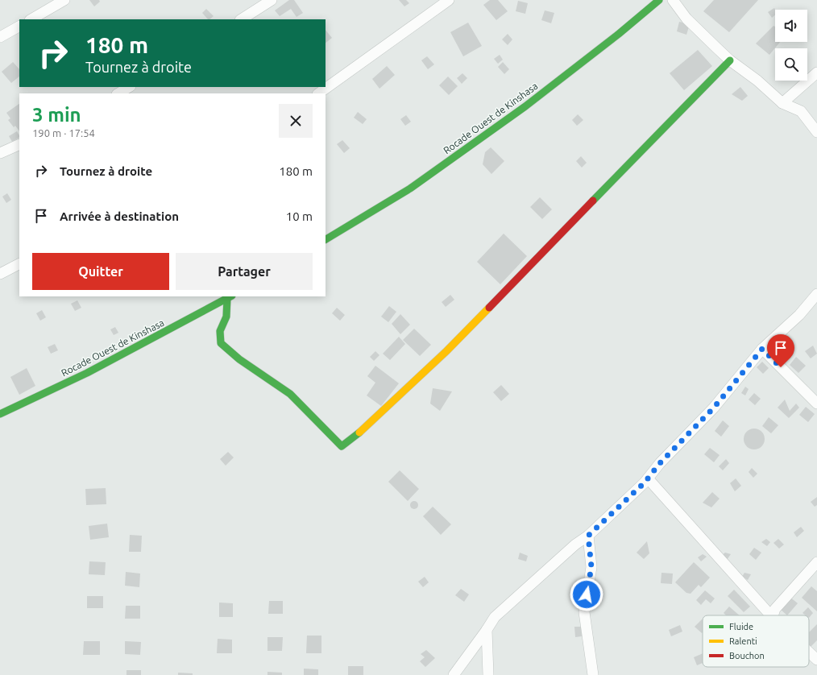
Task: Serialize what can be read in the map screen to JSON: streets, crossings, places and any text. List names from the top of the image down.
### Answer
{
  "streets": {
    "street": ["Rocade Ouest de Kinshasa"]
  },
  "legend": ["Fluide", "Ralenti", "Bouchon"],
  "page": {
    "turn": ["180 m", "Tournez à droite"],
    "heading": ["3 min", "190 m · 17:54"],
    "list": [
      {
        "name": "Tournez à droite",
        "value": "180 m"
      },
      {
        "name": "Arrivée à destination",
        "value": "10 m"
      }
    ],
    "buttons": ["Quitter", "Partager"]
  }
}
